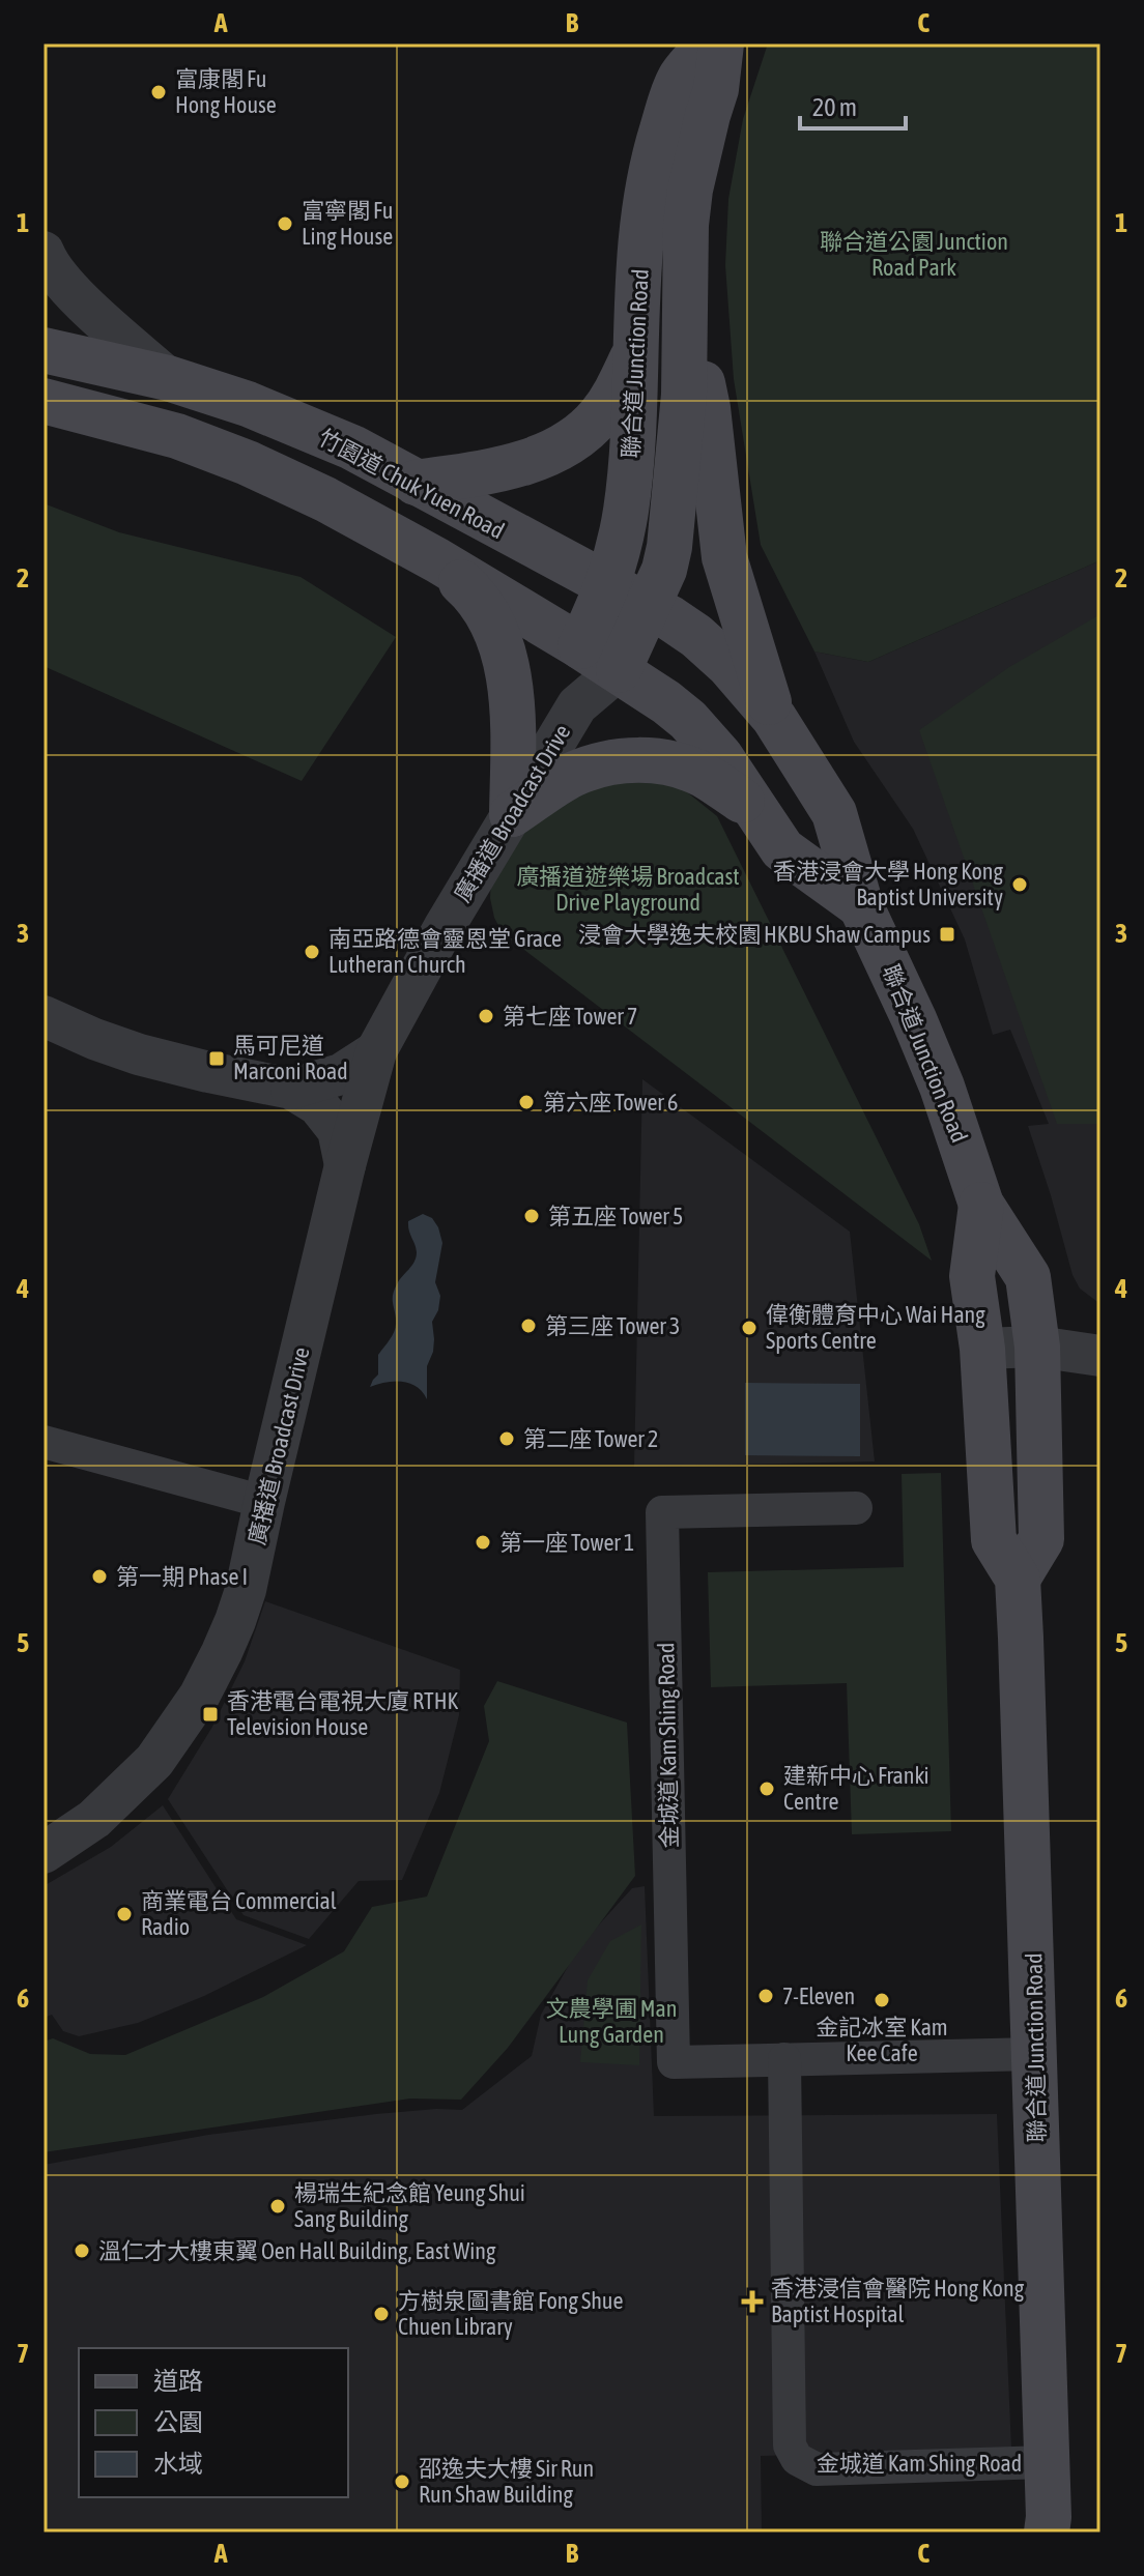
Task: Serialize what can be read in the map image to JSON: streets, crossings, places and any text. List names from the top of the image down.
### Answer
{
  "streets": {
    "main road": ["聯合道 Junction Road", "竹園道 Chuk Yuen Road"],
    "street": ["廣播道 Broadcast Drive", "金城道 Kam Shing Road"]
  },
  "crossings": [
    ["聯合道 Junction Road", "竹園道 Chuk Yuen Road"],
    ["聯合道 Junction Road", "廣播道 Broadcast Drive"],
    ["聯合道 Junction Road", "金城道 Kam Shing Road"]
  ],
  "parks": ["聯合道公園 Junction Road Park", "廣播道遊樂場 Broadcast Drive Playground", "文農學圃 Man Lung Garden"],
  "places": {
    "other": [
      "富康閣 Fu Hong House",
      "富寧閣 Fu Ling House",
      "香港浸會大學 Hong Kong Baptist University",
      "南亞路德會靈恩堂 Grace Lutheran Church",
      "第七座 Tower 7",
      "第六座 Tower 6",
      "第五座 Tower 5",
      "第三座 Tower 3",
      "偉衡體育中心 Wai Hang Sports Centre",
      "第二座 Tower 2",
      "第一座 Tower 1",
      "第一期 Phase I",
      "建新中心 Franki Centre",
      "商業電台 Commercial Radio",
      "7-Eleven",
      "金記冰室 Kam Kee Cafe",
      "楊瑞生紀念館 Yeung Shui Sang Building",
      "溫仁才大樓東翼 Oen Hall Building, East Wing",
      "方樹泉圖書館 Fong Shue Chuen Library",
      "邵逸夫大樓 Sir Run Run Shaw Building"
    ],
    "transit": ["浸會大學逸夫校園 HKBU Shaw Campus", "馬可尼道 Marconi Road", "香港電台電視大廈 RTHK Television House"],
    "health": ["香港浸信會醫院 Hong Kong Baptist Hospital"]
  },
  "legend": ["道路", "公園", "水域"],
  "scale_bar": "20 m",
  "grid": {
    "columns": ["A", "B", "C"],
    "rows": [
      "1",
      "2",
      "3",
      "4",
      "5",
      "6",
      "7"
    ]
  }
}
